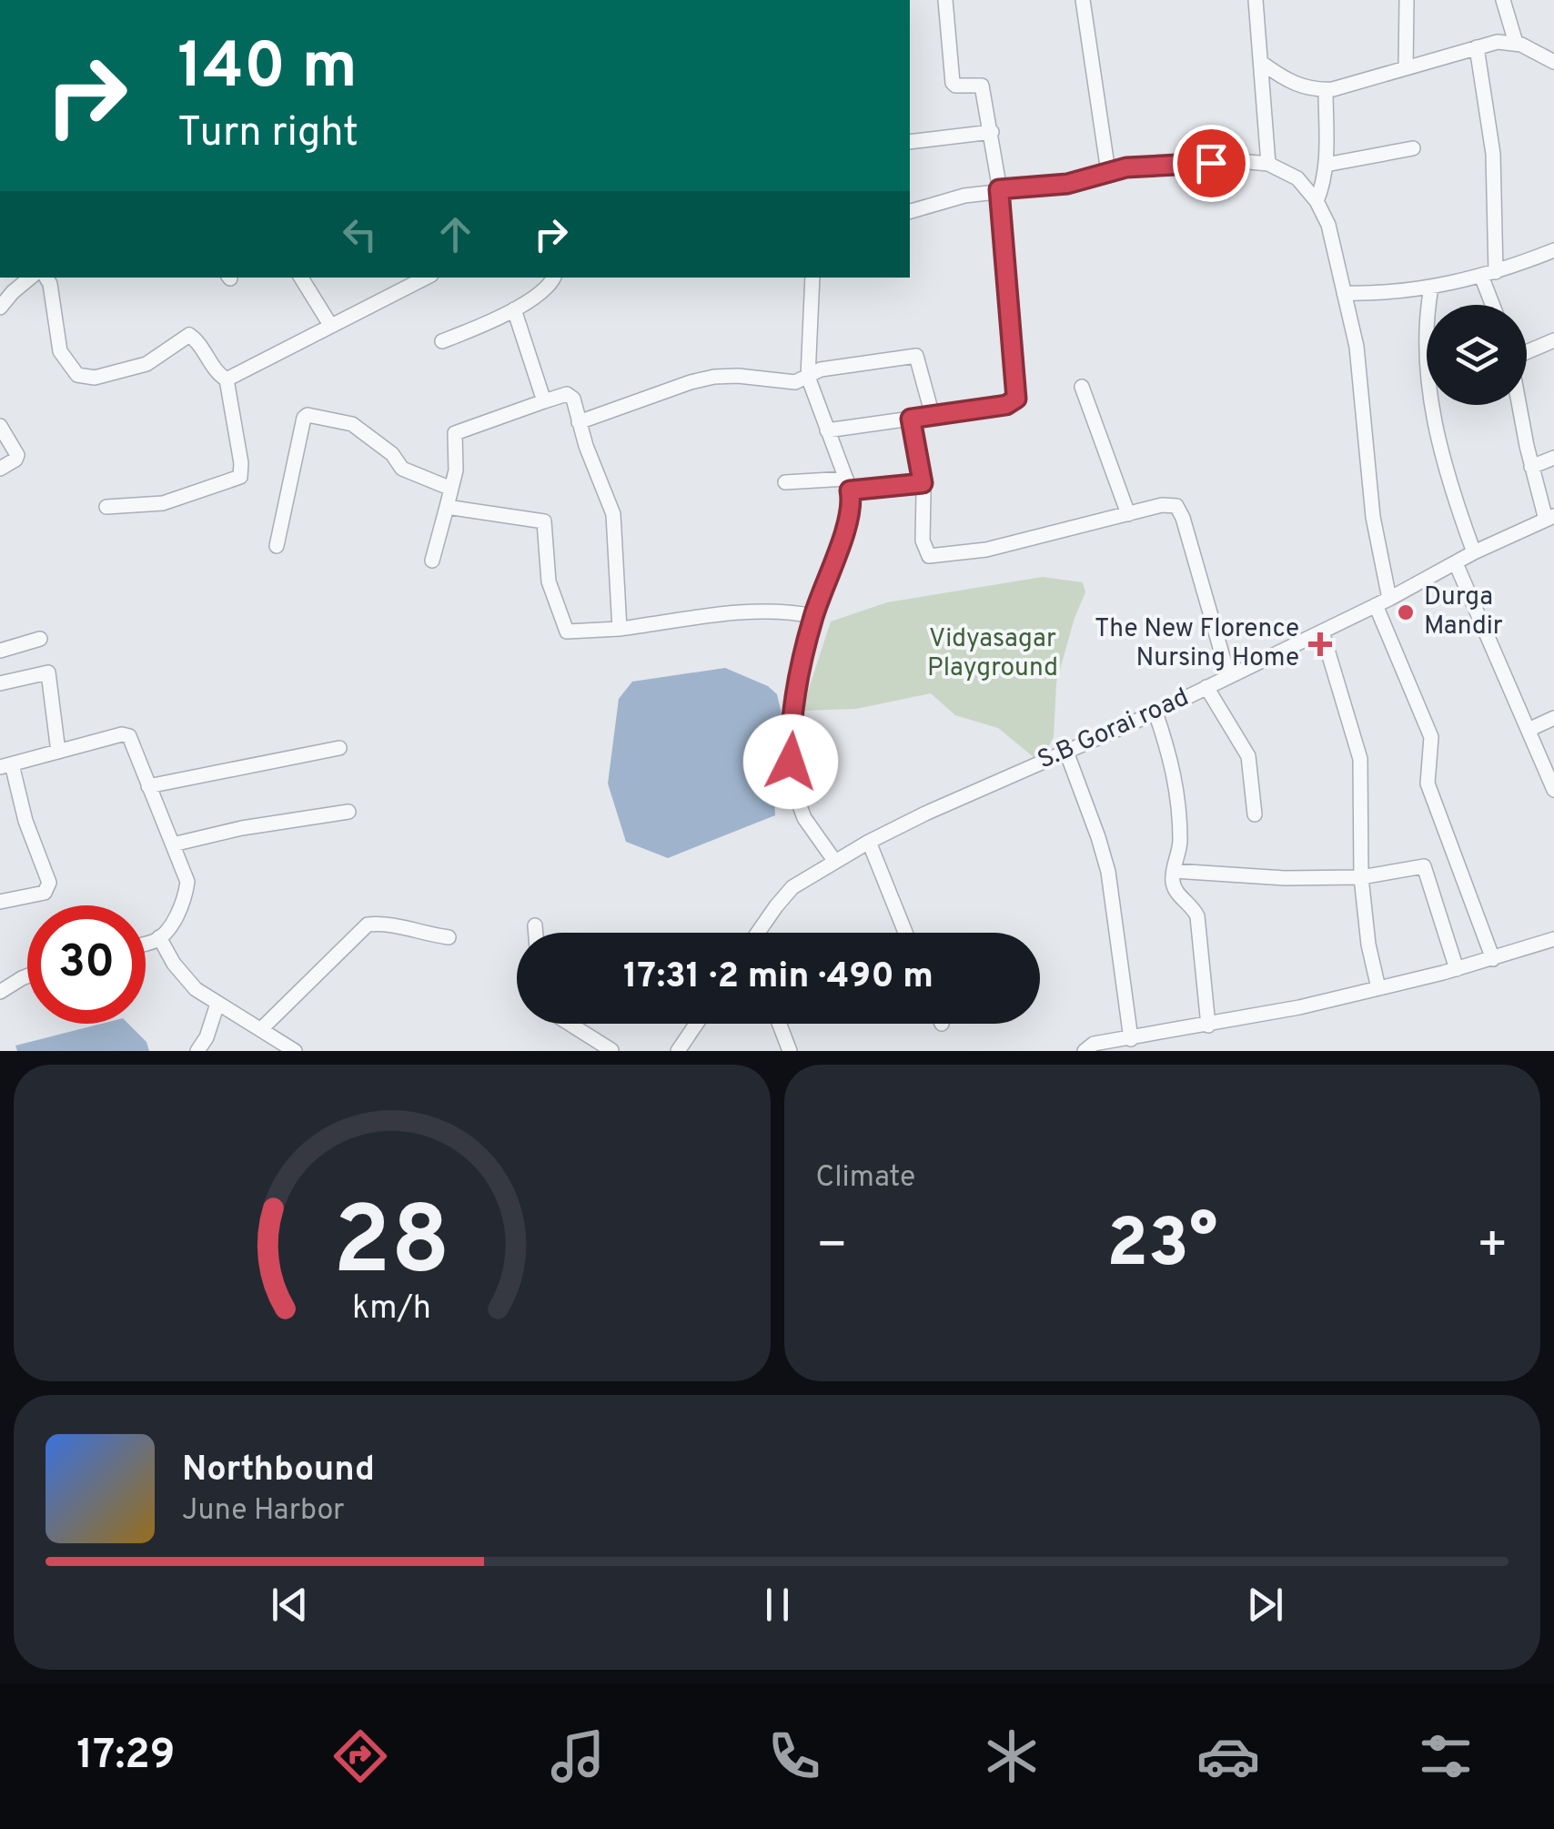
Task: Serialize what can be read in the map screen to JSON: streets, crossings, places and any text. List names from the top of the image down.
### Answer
{
  "streets": {
    "street": ["S.B Gorai road"]
  },
  "parks": ["Vidyasagar Playground"],
  "places": {
    "other": ["Durga Mandir"],
    "health": ["The New Florence Nursing Home"]
  },
  "page": {
    "turn": ["140 m", "Turn right"],
    "limit": "30",
    "trip": "17:31 · 2 min · 490 m",
    "tile": "Climate",
    "heat": ["−", "23°", "+"],
    "song": ["Northbound", "June Harbor"],
    "tabs": "17:29",
    "gauge": ["28", "km/h"]
  }
}
